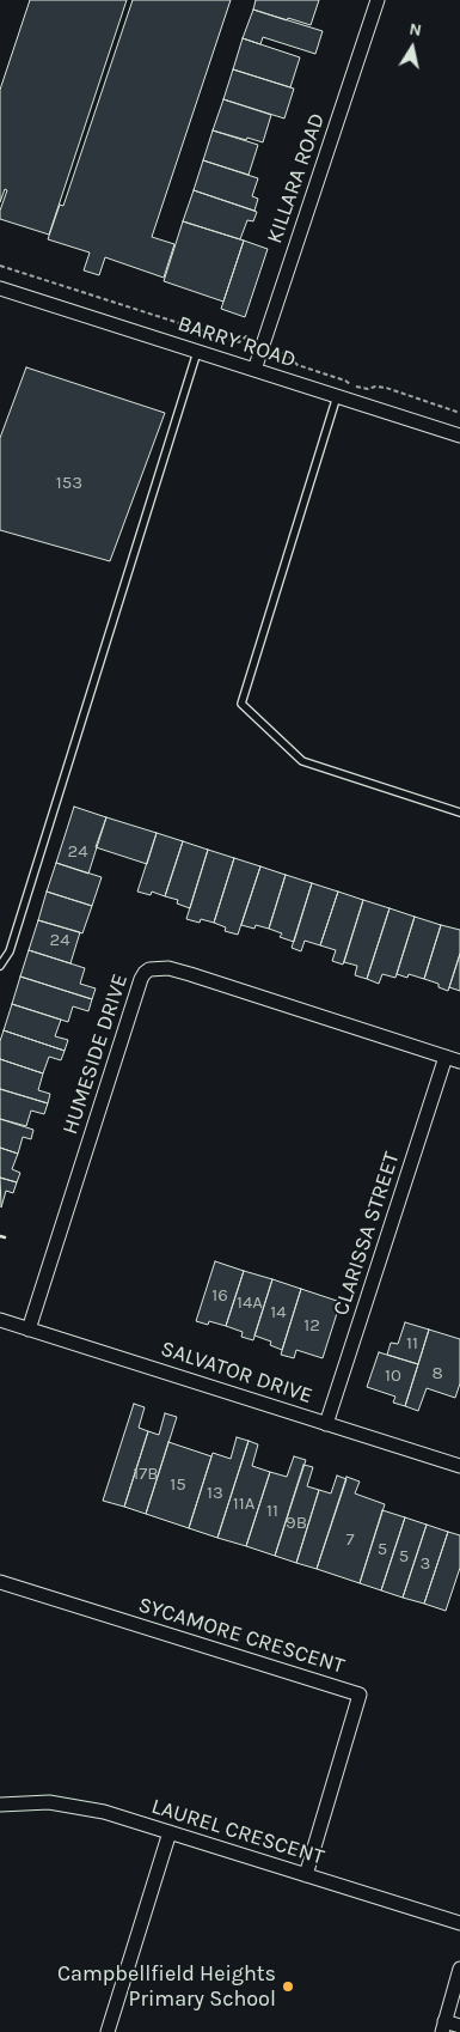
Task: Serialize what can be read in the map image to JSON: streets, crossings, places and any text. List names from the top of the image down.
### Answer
{
  "streets": {
    "street": [
      "KILLARA ROAD",
      "BARRY ROAD",
      "HUMESIDE DRIVE",
      "CLARISSA STREET",
      "SALVATOR DRIVE",
      "SYCAMORE CRESCENT",
      "LAUREL CRESCENT"
    ]
  },
  "crossings": [
    ["KILLARA ROAD", "BARRY ROAD"],
    ["HUMESIDE DRIVE", "CLARISSA STREET"],
    ["HUMESIDE DRIVE", "SALVATOR DRIVE"],
    ["CLARISSA STREET", "SALVATOR DRIVE"],
    ["SYCAMORE CRESCENT", "LAUREL CRESCENT"]
  ],
  "places": ["Campbellfield Heights Primary School"],
  "house_numbers": [
    "153",
    "24",
    "24",
    "16",
    "14A",
    "14",
    "12",
    "11",
    "8",
    "10",
    "17B",
    "15",
    "13",
    "11A",
    "11",
    "9B",
    "7",
    "5",
    "5",
    "3"
  ],
  "north": "top"
}
